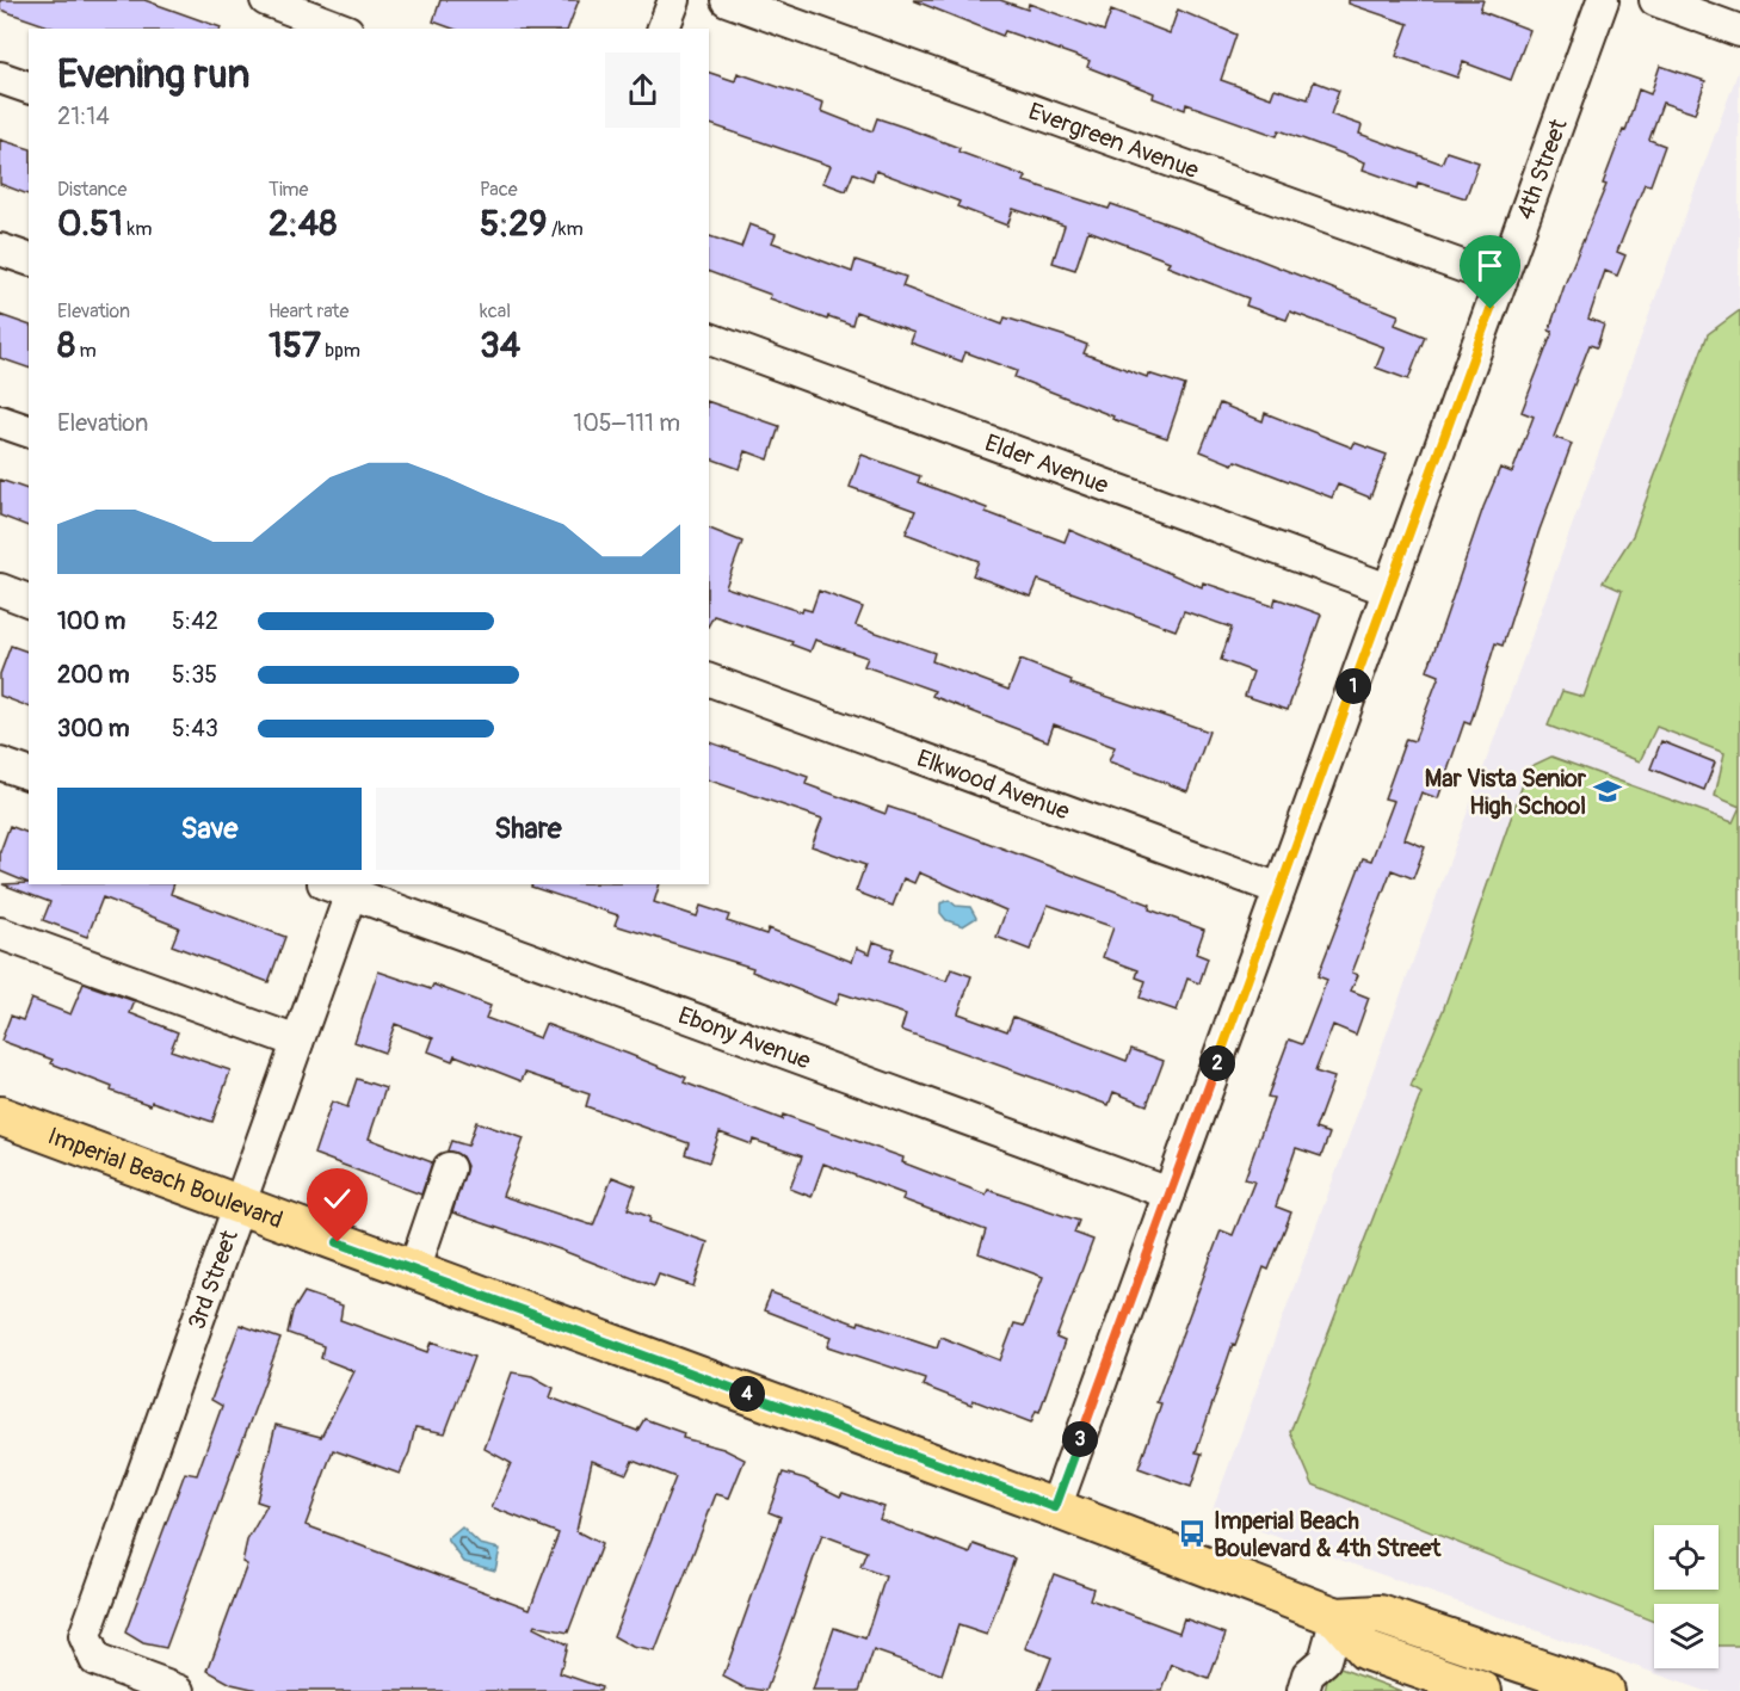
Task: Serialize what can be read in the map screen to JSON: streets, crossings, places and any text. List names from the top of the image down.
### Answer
{
  "streets": {
    "main road": ["Imperial Beach Boulevard"],
    "street": [
      "Evergreen Avenue",
      "4th Street",
      "Elder Avenue",
      "Elkwood Avenue",
      "Ebony Avenue",
      "3rd Street"
    ]
  },
  "crossings": [
    ["Evergreen Avenue", "4th Street"],
    ["4th Street", "Elder Avenue"],
    ["4th Street", "Elkwood Avenue"],
    ["4th Street", "Ebony Avenue"],
    ["4th Street", "Imperial Beach Boulevard"],
    ["Ebony Avenue", "3rd Street"],
    ["Imperial Beach Boulevard", "3rd Street"]
  ],
  "places": {
    "school or university": ["Mar Vista Senior High School"],
    "bus stop": ["Imperial Beach Boulevard & 4th Street"]
  },
  "page": {
    "heading": ["Evening run", "21:14"],
    "stats": [
      ["Distance", "0.51 km"],
      ["Time", "2:48"],
      ["Pace", "5:29 /km"],
      ["Elevation", "8 m"],
      ["Heart rate", "157 bpm"],
      ["kcal", "34"]
    ],
    "chart": ["Elevation", "105–111 m"],
    "list": [
      {
        "name": "100 m",
        "note": "5:42"
      },
      {
        "name": "200 m",
        "note": "5:35"
      },
      {
        "name": "300 m",
        "note": "5:43"
      }
    ],
    "pins": [
      "1",
      "2",
      "4",
      "3"
    ],
    "buttons": ["Save", "Share"]
  }
}
